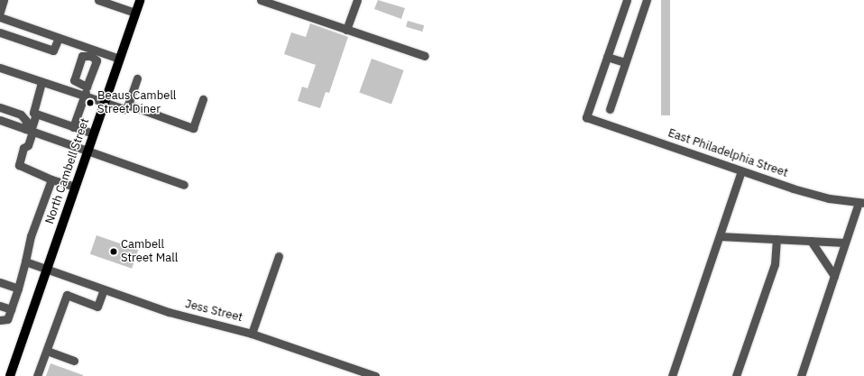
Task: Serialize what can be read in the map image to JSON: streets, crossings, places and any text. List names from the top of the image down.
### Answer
{
  "streets": {
    "main road": ["North Cambell Street"],
    "street": ["East Philadelphia Street", "Jess Street"]
  },
  "crossings": [
    ["North Cambell Street", "Jess Street"]
  ],
  "places": ["Beaus Cambell Street Diner", "Cambell Street Mall"]
}
